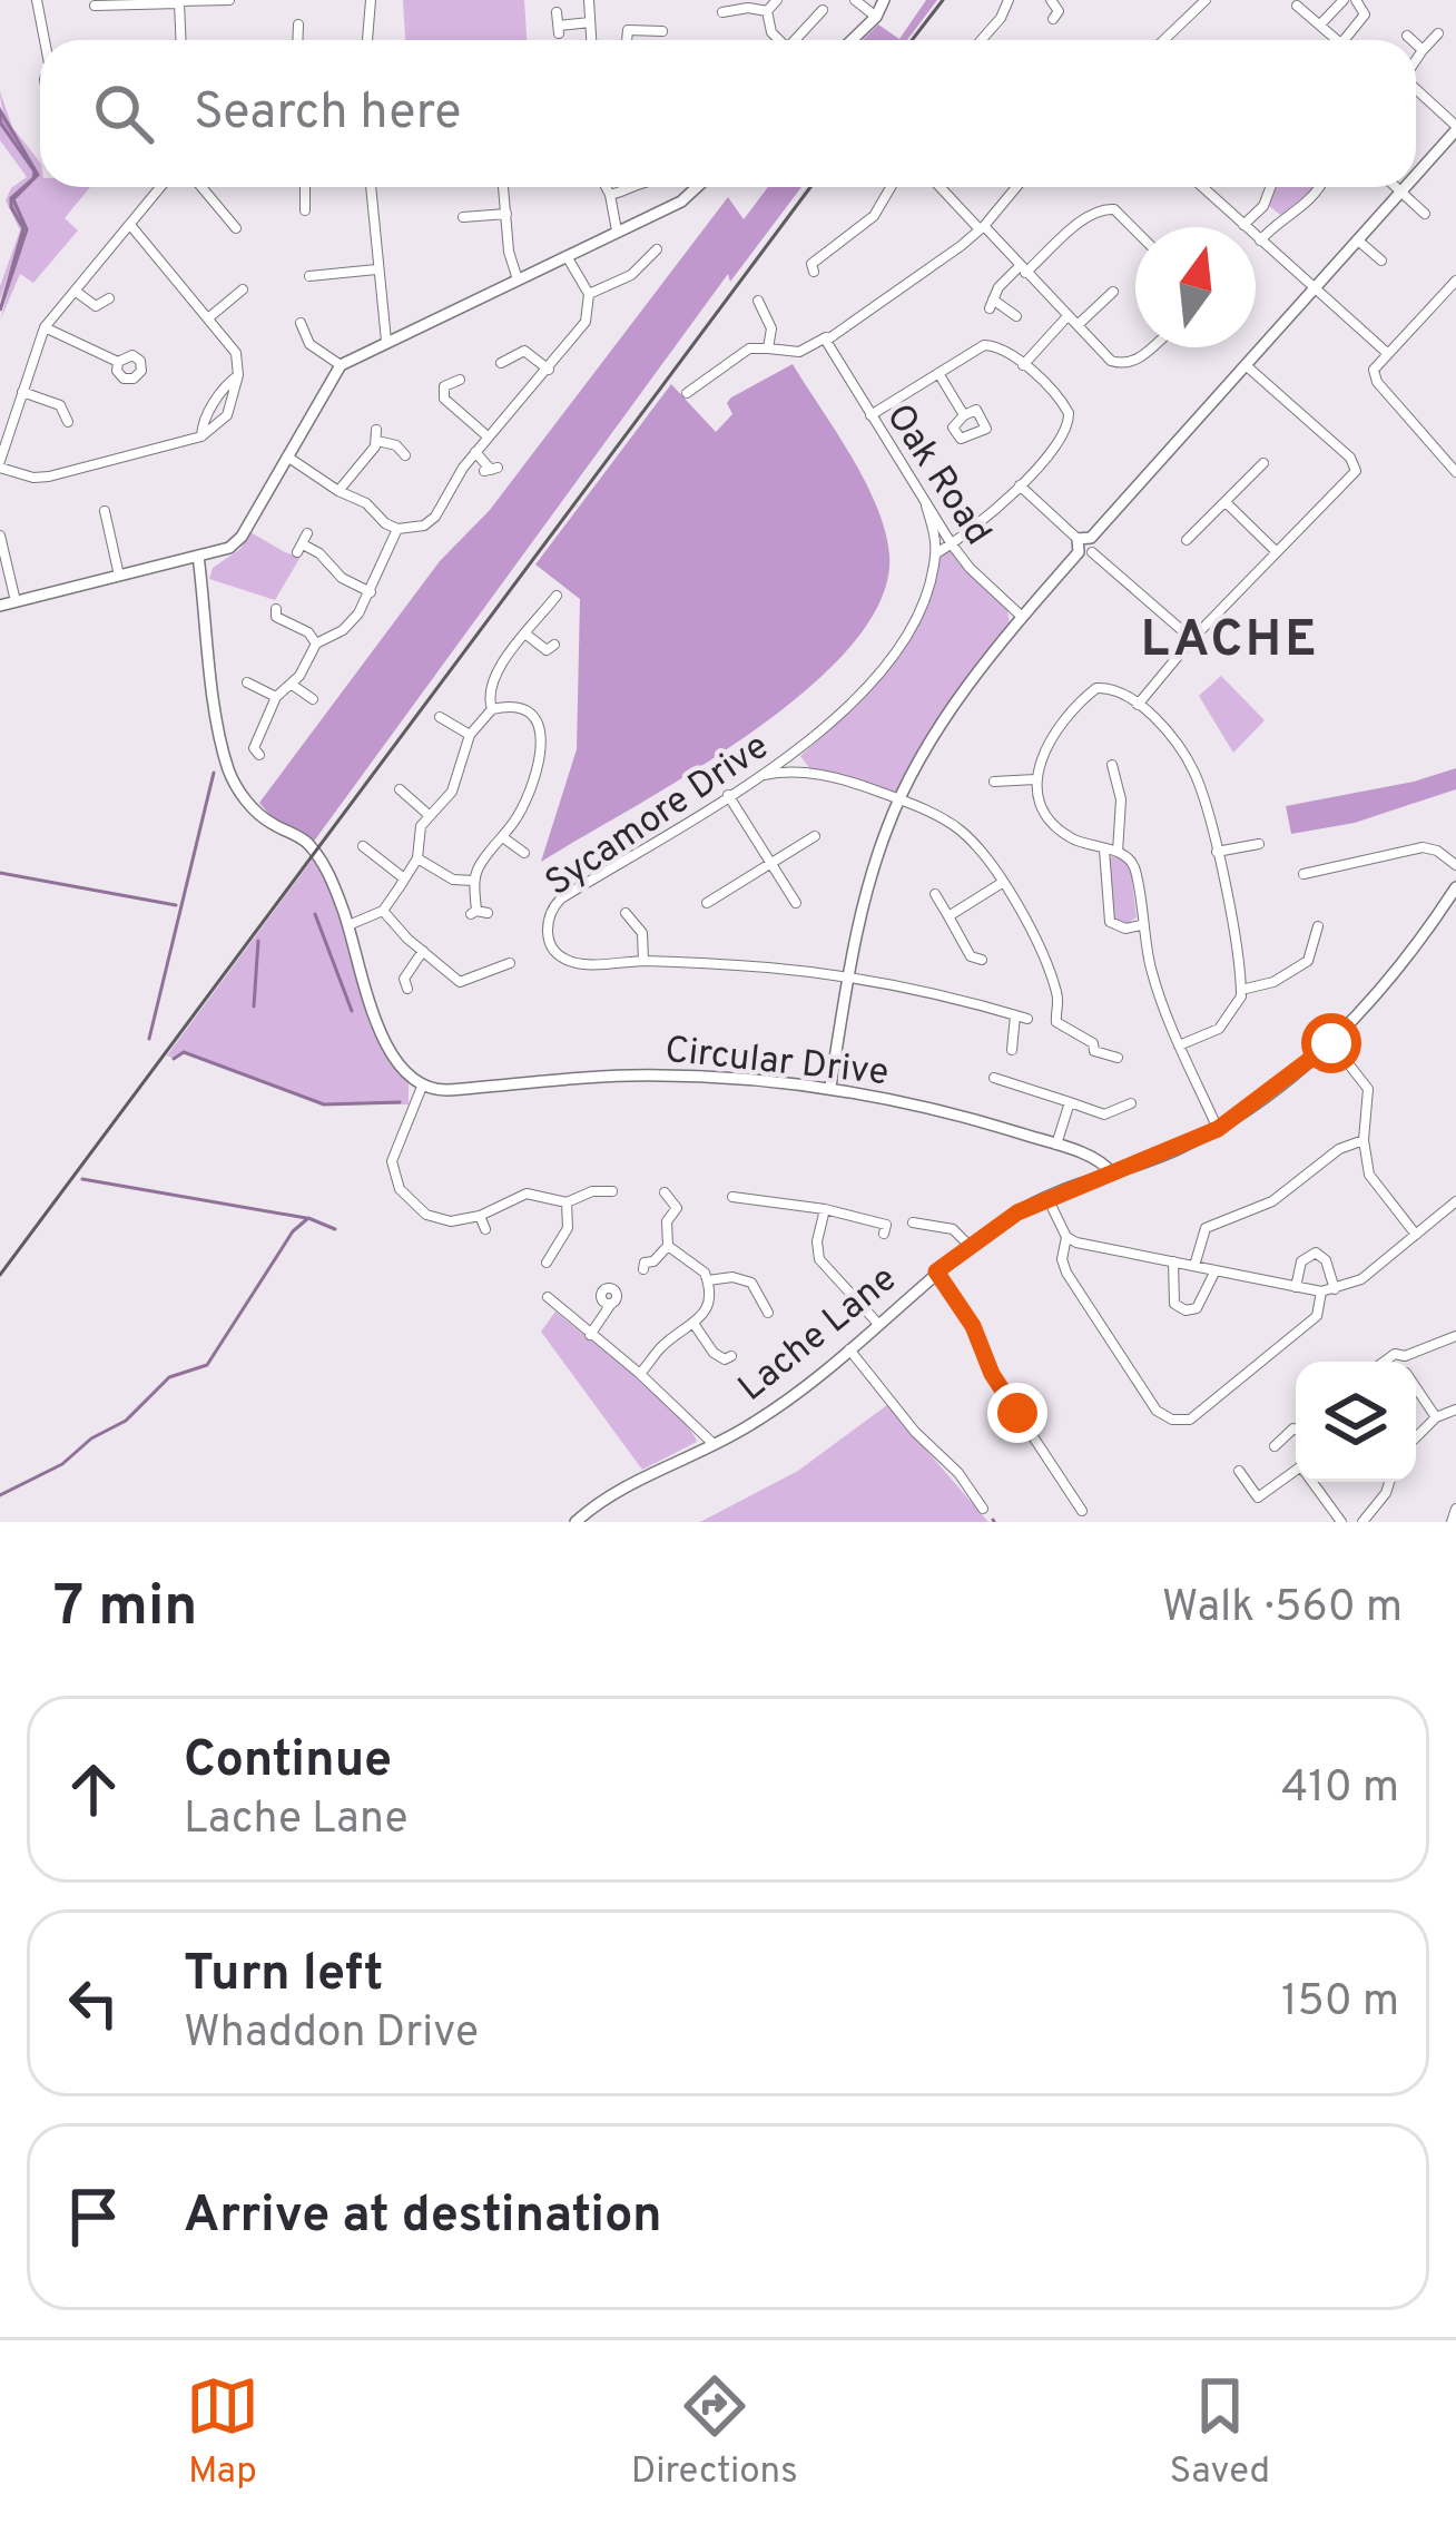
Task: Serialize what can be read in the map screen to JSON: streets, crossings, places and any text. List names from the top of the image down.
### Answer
{
  "streets": {
    "street": [
      "Oak Road",
      "Sycamore Drive",
      "Circular Drive",
      "Lache Lane"
    ]
  },
  "crossings": [
    ["Circular Drive", "Lache Lane"]
  ],
  "districts": ["LACHE"],
  "north": "top",
  "page": {
    "search": "Search here",
    "heading": ["7 min", "Walk · 560 m"],
    "list": [
      ["Continue", "Lache Lane", "410 m"],
      ["Turn left", "Whaddon Drive", "150 m"],
      "Arrive at destination"
    ],
    "nav": ["Map", "Directions", "Saved"]
  }
}
